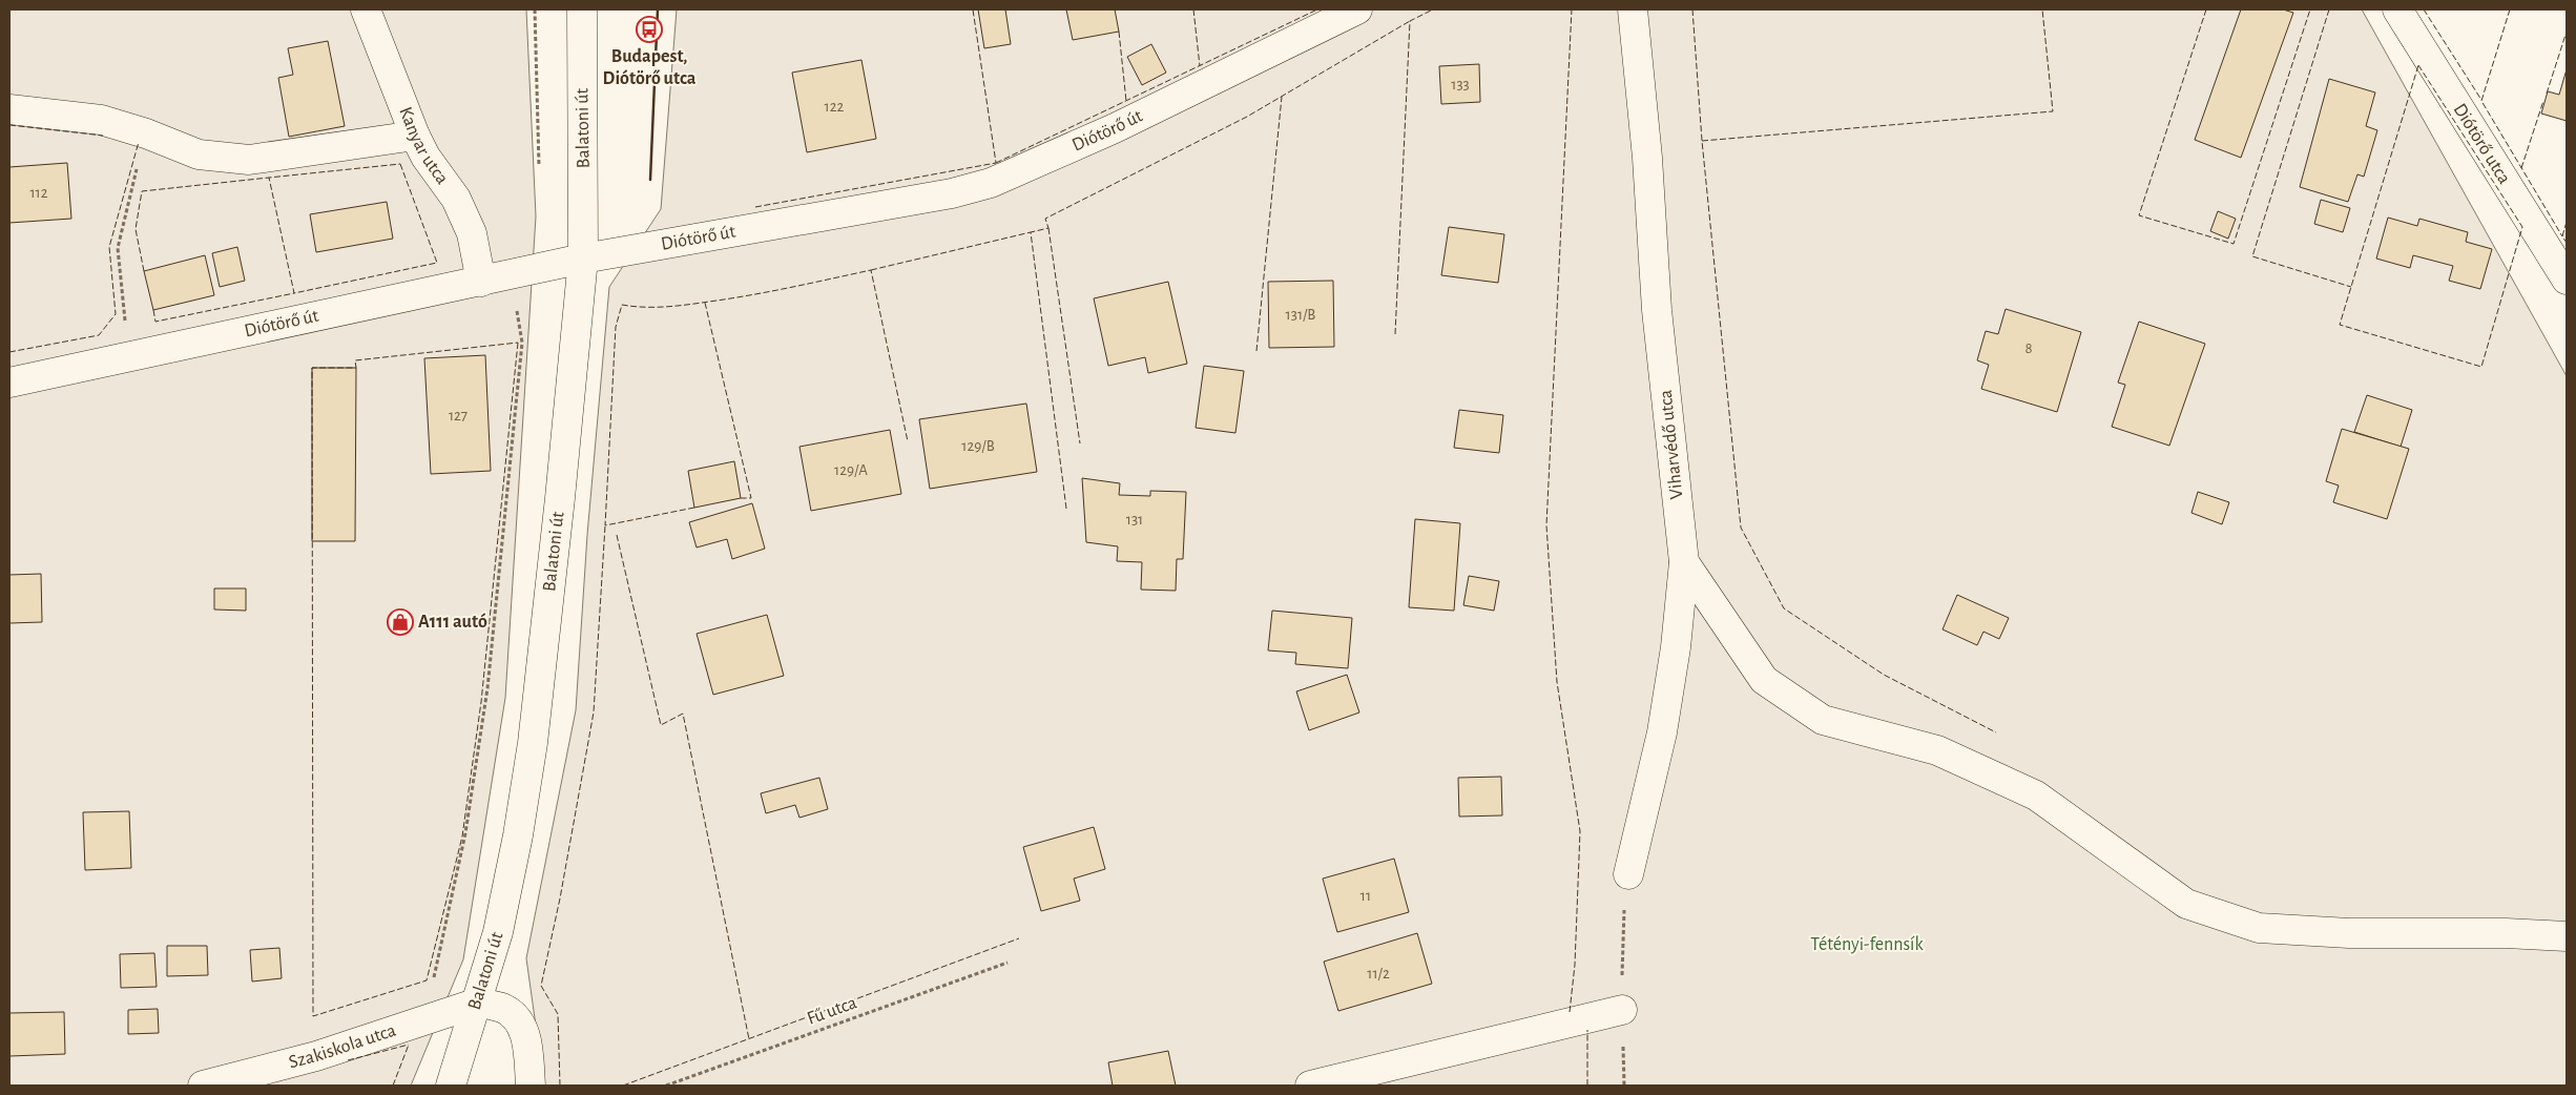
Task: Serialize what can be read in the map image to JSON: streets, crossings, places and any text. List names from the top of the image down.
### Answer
{
  "streets": {
    "street": [
      "Balatoni út",
      "Diótörő út",
      "Diótörő utca",
      "Kanyar utca",
      "Viharvédő utca",
      "Szakiskola utca"
    ],
    "path": ["Fű utca"]
  },
  "crossings": [
    ["Balatoni út", "Diótörő út"],
    ["Balatoni út", "Szakiskola utca"],
    ["Diótörő út", "Kanyar utca"]
  ],
  "parks": ["Tétényi-fennsík"],
  "places": {
    "bus stop": ["Budapest, Diótörő utca"],
    "shop": ["A111 autó"]
  },
  "house_numbers": [
    "133",
    "122",
    "112",
    "131/B",
    "8",
    "127",
    "129/B",
    "129/A",
    "131",
    "11",
    "11/2"
  ]
}
